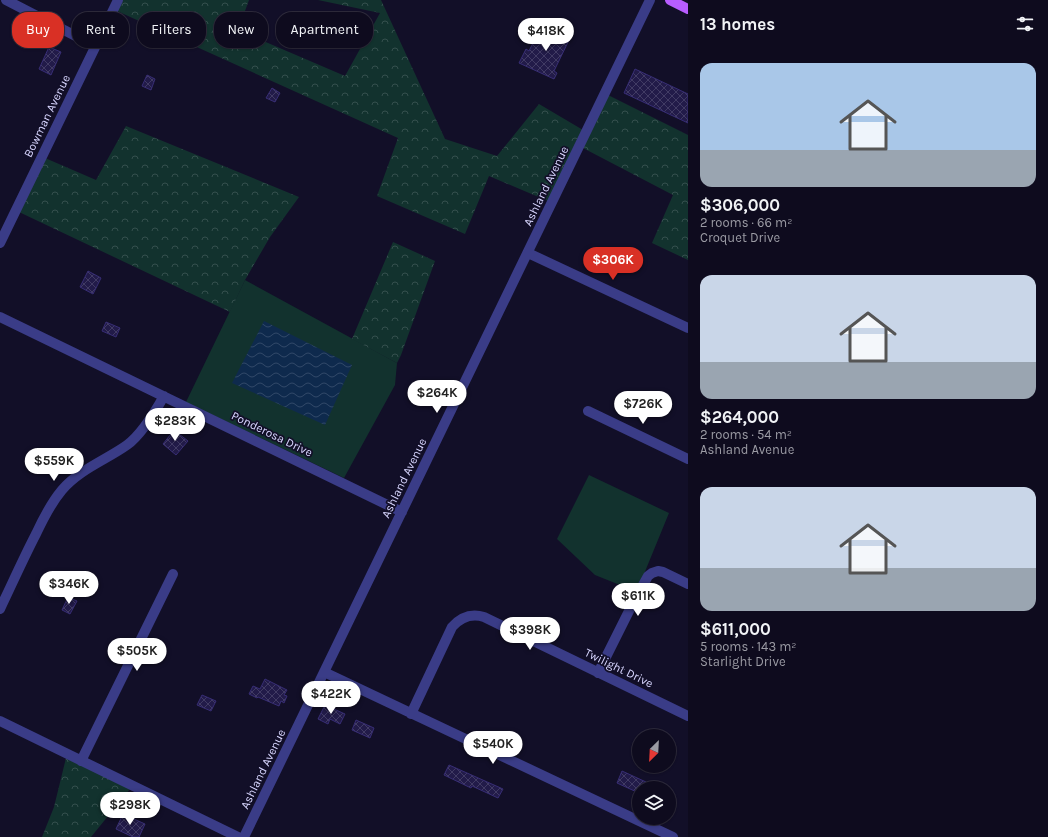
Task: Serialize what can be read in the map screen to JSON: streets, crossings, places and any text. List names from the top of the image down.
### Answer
{
  "streets": {
    "street": [
      "Bowman Avenue",
      "Ashland Avenue",
      "Ponderosa Drive",
      "Twilight Drive"
    ]
  },
  "crossings": [
    ["Ashland Avenue", "Ponderosa Drive"]
  ],
  "north": "bottom left",
  "page": {
    "heading": "13 homes",
    "chip": [
      "Buy",
      "Rent",
      "Filters",
      "New",
      "Apartment"
    ],
    "price": [
      "$418K",
      "$306K",
      "$264K",
      "$726K",
      "$283K",
      "$559K",
      "$346K",
      "$611K",
      "$398K",
      "$505K",
      "$422K",
      "$540K",
      "$298K"
    ],
    "list": [
      {
        "name": "$306,000",
        "note": "2 rooms · 66 m² · Croquet Drive"
      },
      {
        "name": "$264,000",
        "note": "2 rooms · 54 m² · Ashland Avenue"
      },
      {
        "name": "$611,000",
        "note": "5 rooms · 143 m² · Starlight Drive"
      }
    ]
  }
}
